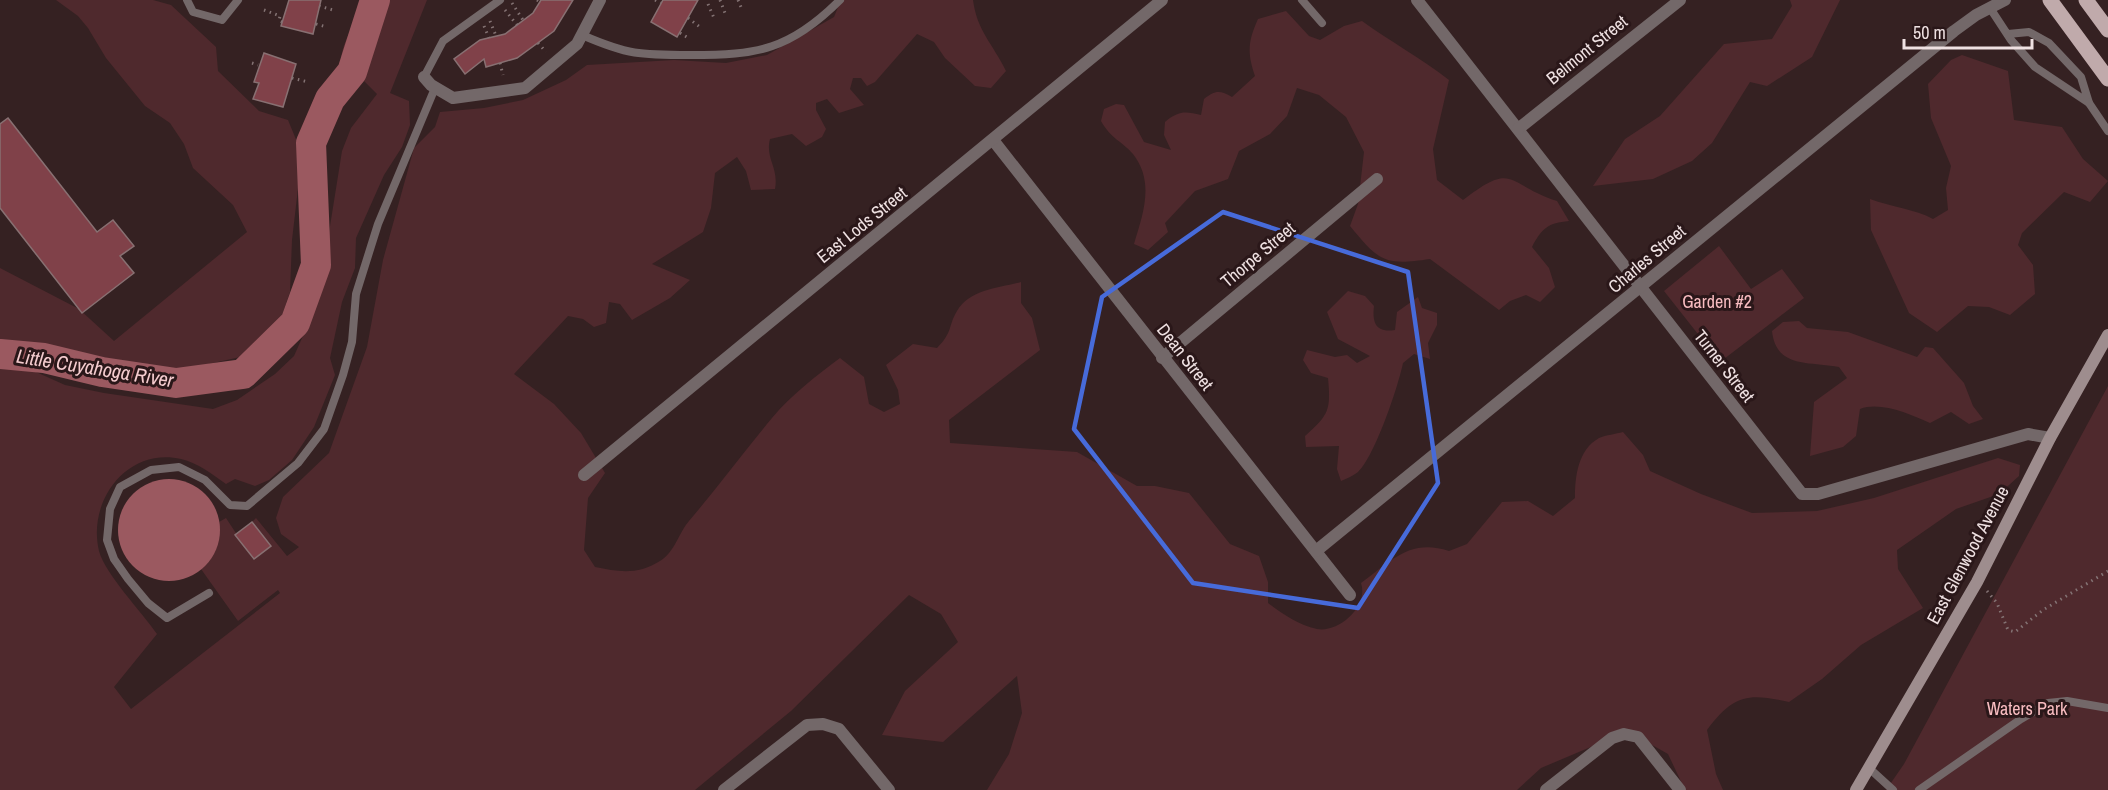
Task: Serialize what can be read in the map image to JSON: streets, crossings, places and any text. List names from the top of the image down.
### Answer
{
  "streets": {
    "street": [
      "Belmont Street",
      "East Lods Street",
      "Thorpe Street",
      "Charles Street",
      "Dean Street",
      "Turner Street",
      "East Glenwood Avenue"
    ]
  },
  "crossings": [
    ["Belmont Street", "Turner Street"],
    ["East Lods Street", "Dean Street"],
    ["Thorpe Street", "Dean Street"],
    ["Charles Street", "Dean Street"],
    ["Charles Street", "Turner Street"],
    ["Turner Street", "East Glenwood Avenue"]
  ],
  "water": ["Little Cuyahoga River"],
  "parks": ["Garden #2", "Waters Park"],
  "scale_bar": "50 m"
}
